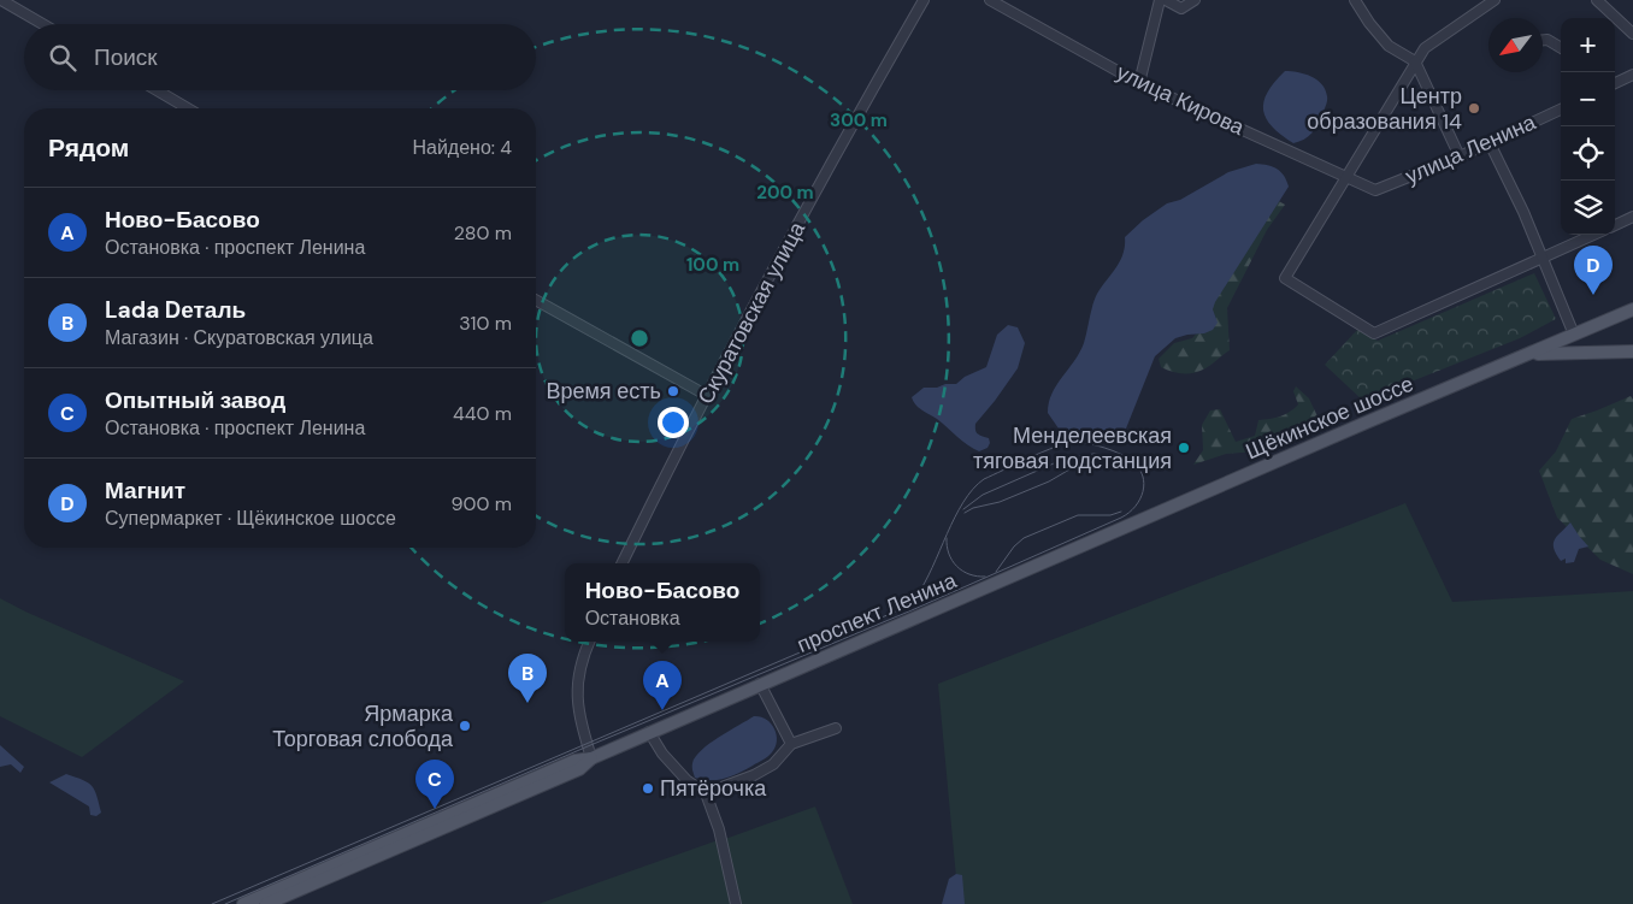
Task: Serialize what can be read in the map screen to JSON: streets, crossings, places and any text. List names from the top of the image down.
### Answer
{
  "streets": {
    "main road": ["Щёкинское шоссе", "проспект Ленина"],
    "street": ["улица Кирова", "улица Ленина", "Скуратовская улица"]
  },
  "crossings": [
    ["улица Кирова", "улица Ленина"],
    ["Щёкинское шоссе", "проспект Ленина"]
  ],
  "places": [
    "Центр образования 14",
    "Время есть",
    "Менделеевская тяговая подстанция",
    "Ярмарка Торговая слобода",
    "Пятёрочка"
  ],
  "north": "bottom left",
  "page": {
    "map_buttons": ["+", "−"],
    "search": "Поиск",
    "heading": ["Рядом", "Найдено: 4"],
    "list": [
      {
        "mark": "A",
        "name": "Ново-Басово",
        "note": "Остановка · проспект Ленина",
        "value": "280 m"
      },
      {
        "mark": "B",
        "name": "Lada Dеталь",
        "note": "Магазин · Скуратовская улица",
        "value": "310 m"
      },
      {
        "mark": "C",
        "name": "Опытный завод",
        "note": "Остановка · проспект Ленина",
        "value": "440 m"
      },
      {
        "mark": "D",
        "name": "Магнит",
        "note": "Супермаркет · Щёкинское шоссе",
        "value": "900 m"
      }
    ],
    "pins": [
      "D",
      "B",
      "A",
      "C"
    ],
    "popup": ["Ново-Басово", "Остановка"]
  },
  "rings": ["300 m", "200 m", "100 m"]
}
